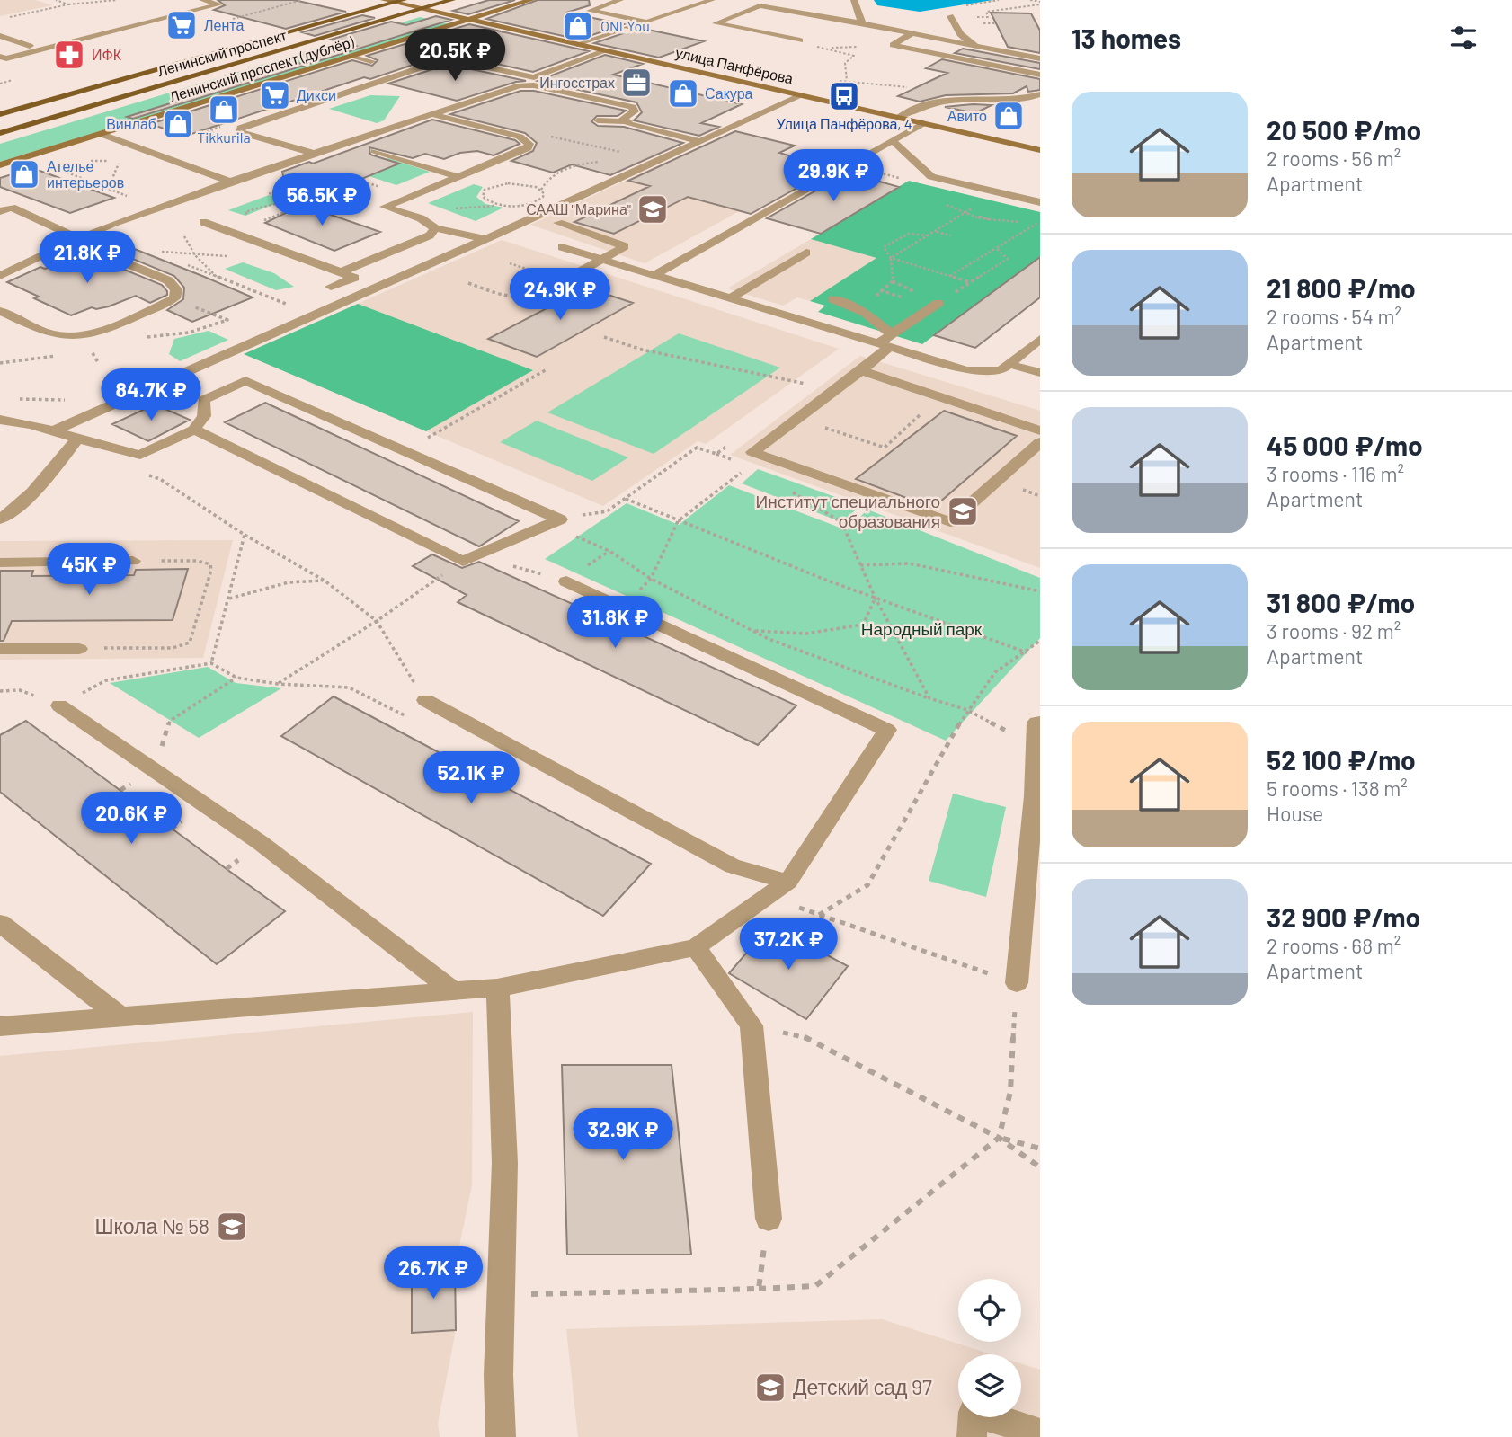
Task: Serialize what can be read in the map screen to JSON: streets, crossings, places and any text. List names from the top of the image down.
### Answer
{
  "streets": {
    "main road": ["Ленинский проспект"],
    "street": ["улица Панфёрова", "Ленинский проспект (дублёр)"]
  },
  "crossings": [
    ["Ленинский проспект", "улица Панфёрова"],
    ["улица Панфёрова", "Ленинский проспект (дублёр)"]
  ],
  "parks": ["Народный парк"],
  "places": {
    "supermarket": ["Лента", "Дикси"],
    "shop": [
      "ONLYou",
      "Сакура",
      "Tikkurila",
      "Авито",
      "Винлаб",
      "Ателье интерьеров"
    ],
    "pharmacy": ["ИФК"],
    "office": ["Ингосстрах"],
    "bus stop": ["Улица Панфёрова, 4"],
    "school or university": [
      "СААШ \"Марина\"",
      "Институт специального образования",
      "Школа № 58",
      "Детский сад 97"
    ]
  },
  "page": {
    "heading": "13 homes",
    "price": [
      "20.5K ₽",
      "29.9K ₽",
      "56.5K ₽",
      "21.8K ₽",
      "24.9K ₽",
      "84.7K ₽",
      "45K ₽",
      "31.8K ₽",
      "52.1K ₽",
      "20.6K ₽",
      "37.2K ₽",
      "32.9K ₽",
      "26.7K ₽"
    ],
    "list": [
      {
        "name": "20 500 ₽/mo",
        "note": "2 rooms · 56 m² · Apartment"
      },
      {
        "name": "21 800 ₽/mo",
        "note": "2 rooms · 54 m² · Apartment"
      },
      {
        "name": "45 000 ₽/mo",
        "note": "3 rooms · 116 m² · Apartment"
      },
      {
        "name": "31 800 ₽/mo",
        "note": "3 rooms · 92 m² · Apartment"
      },
      {
        "name": "52 100 ₽/mo",
        "note": "5 rooms · 138 m² · House"
      },
      {
        "name": "32 900 ₽/mo",
        "note": "2 rooms · 68 m² · Apartment"
      }
    ]
  }
}
